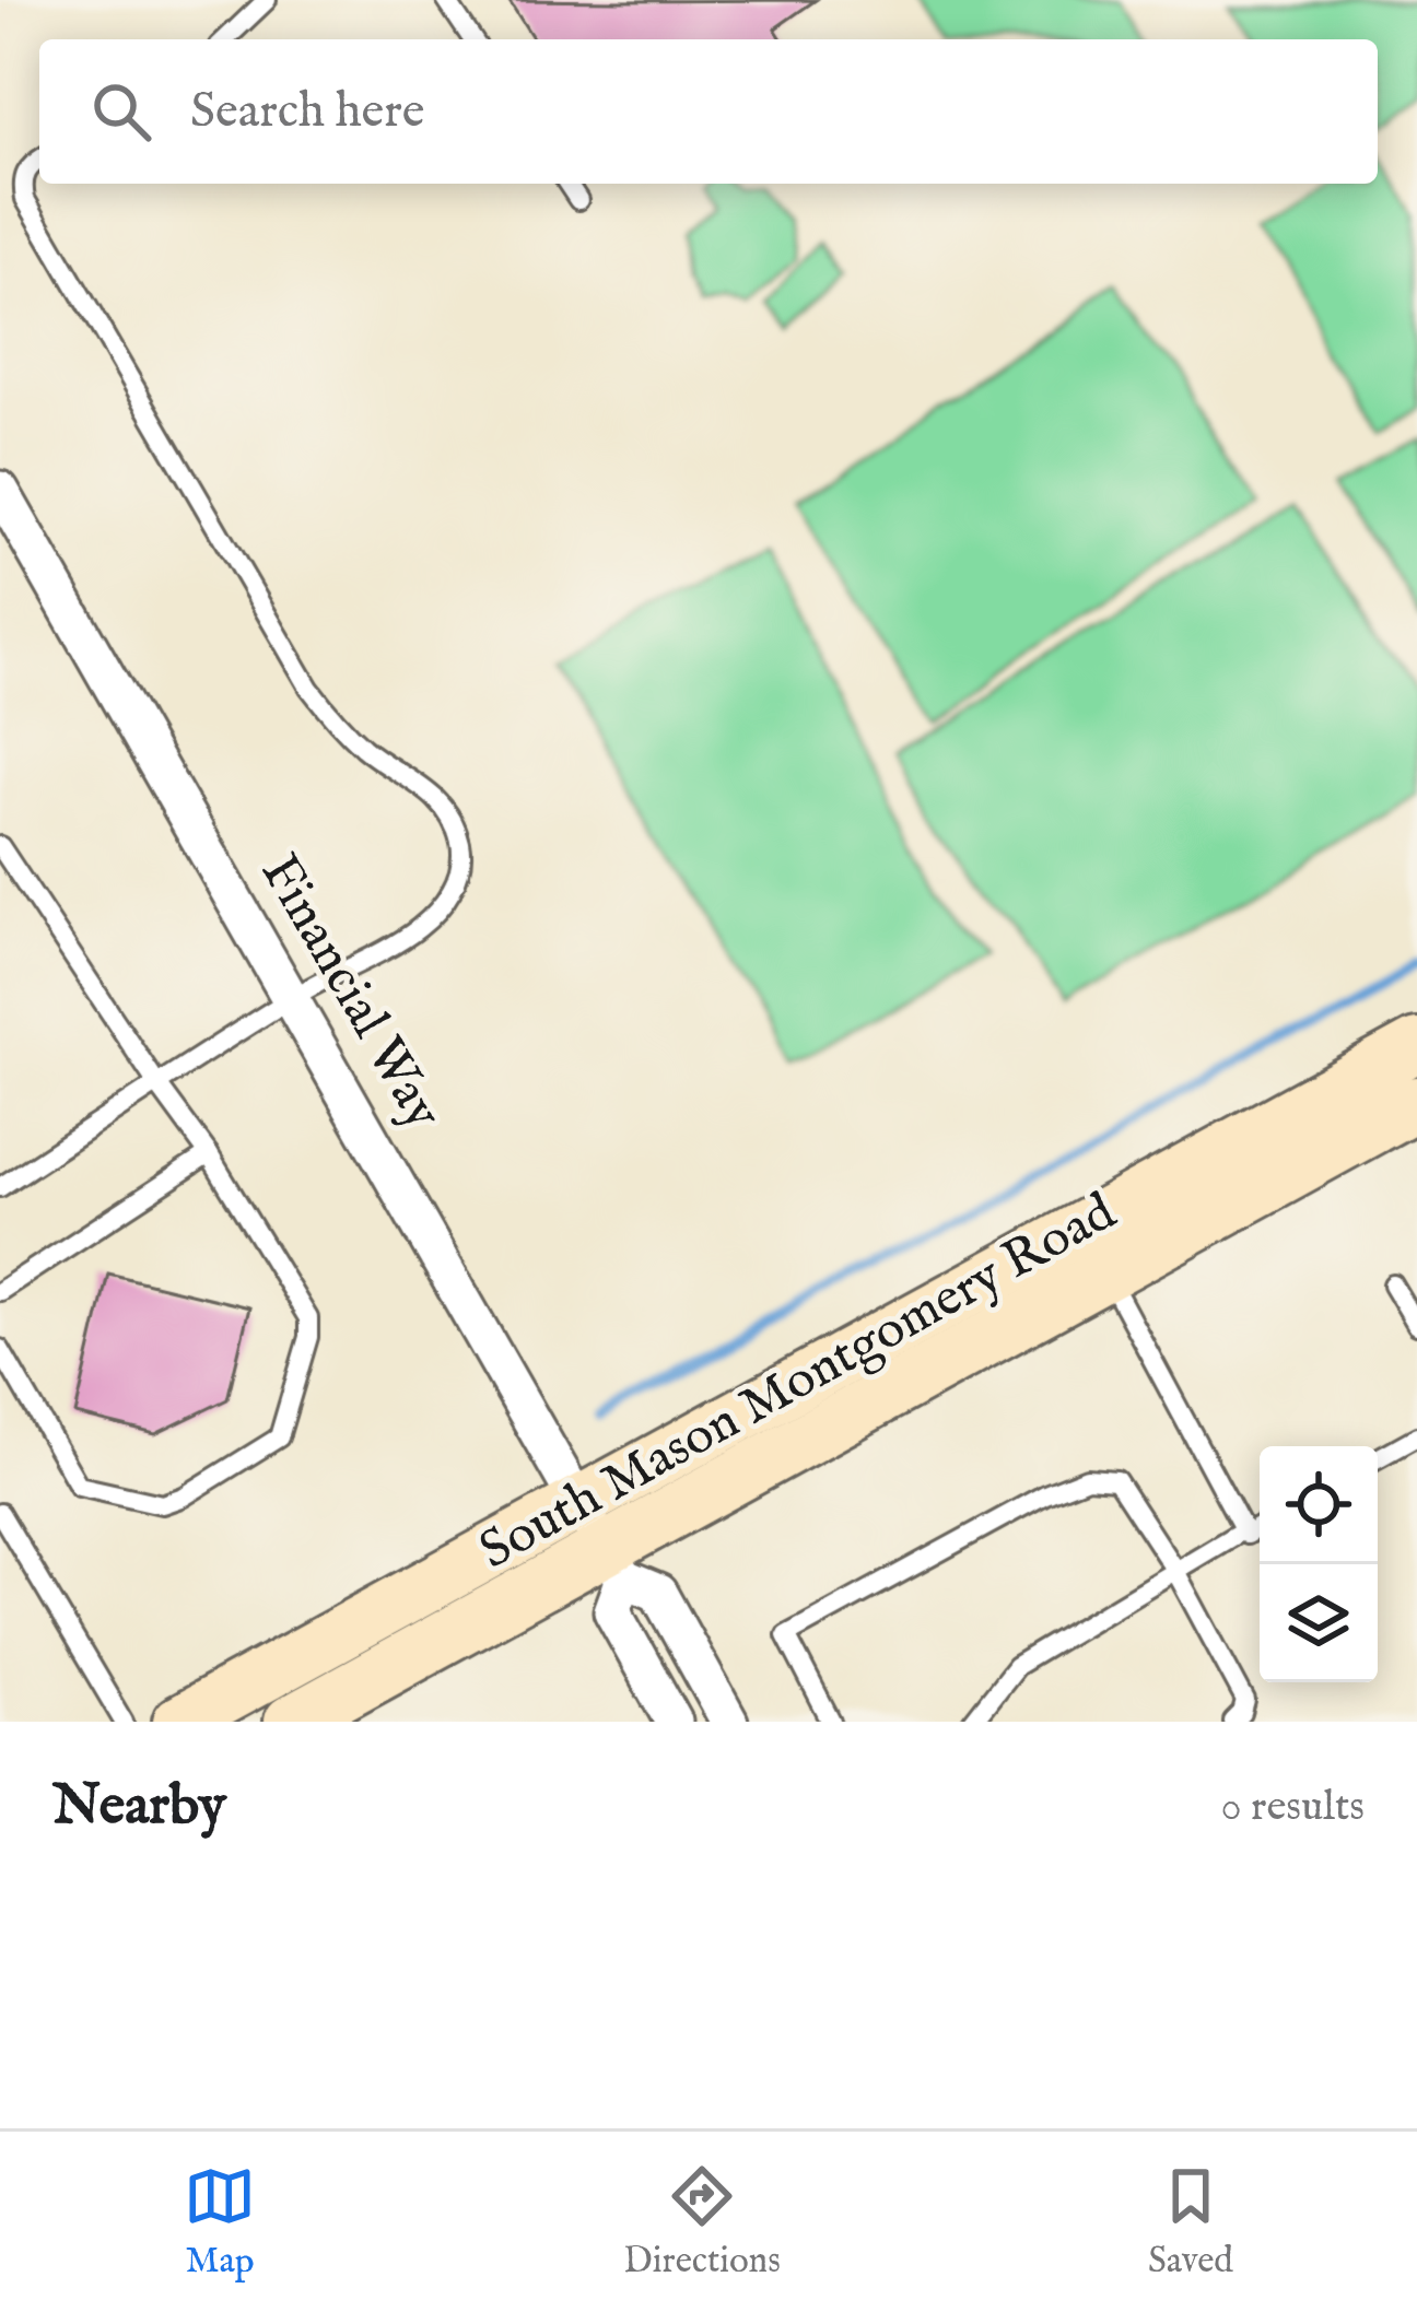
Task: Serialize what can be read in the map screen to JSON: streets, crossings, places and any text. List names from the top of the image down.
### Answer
{
  "streets": {
    "main road": ["South Mason Montgomery Road"],
    "street": ["Financial Way"]
  },
  "crossings": [
    ["Financial Way", "South Mason Montgomery Road"]
  ],
  "page": {
    "search": "Search here",
    "heading": ["Nearby", "0 results"],
    "nav": ["Map", "Directions", "Saved"]
  }
}
